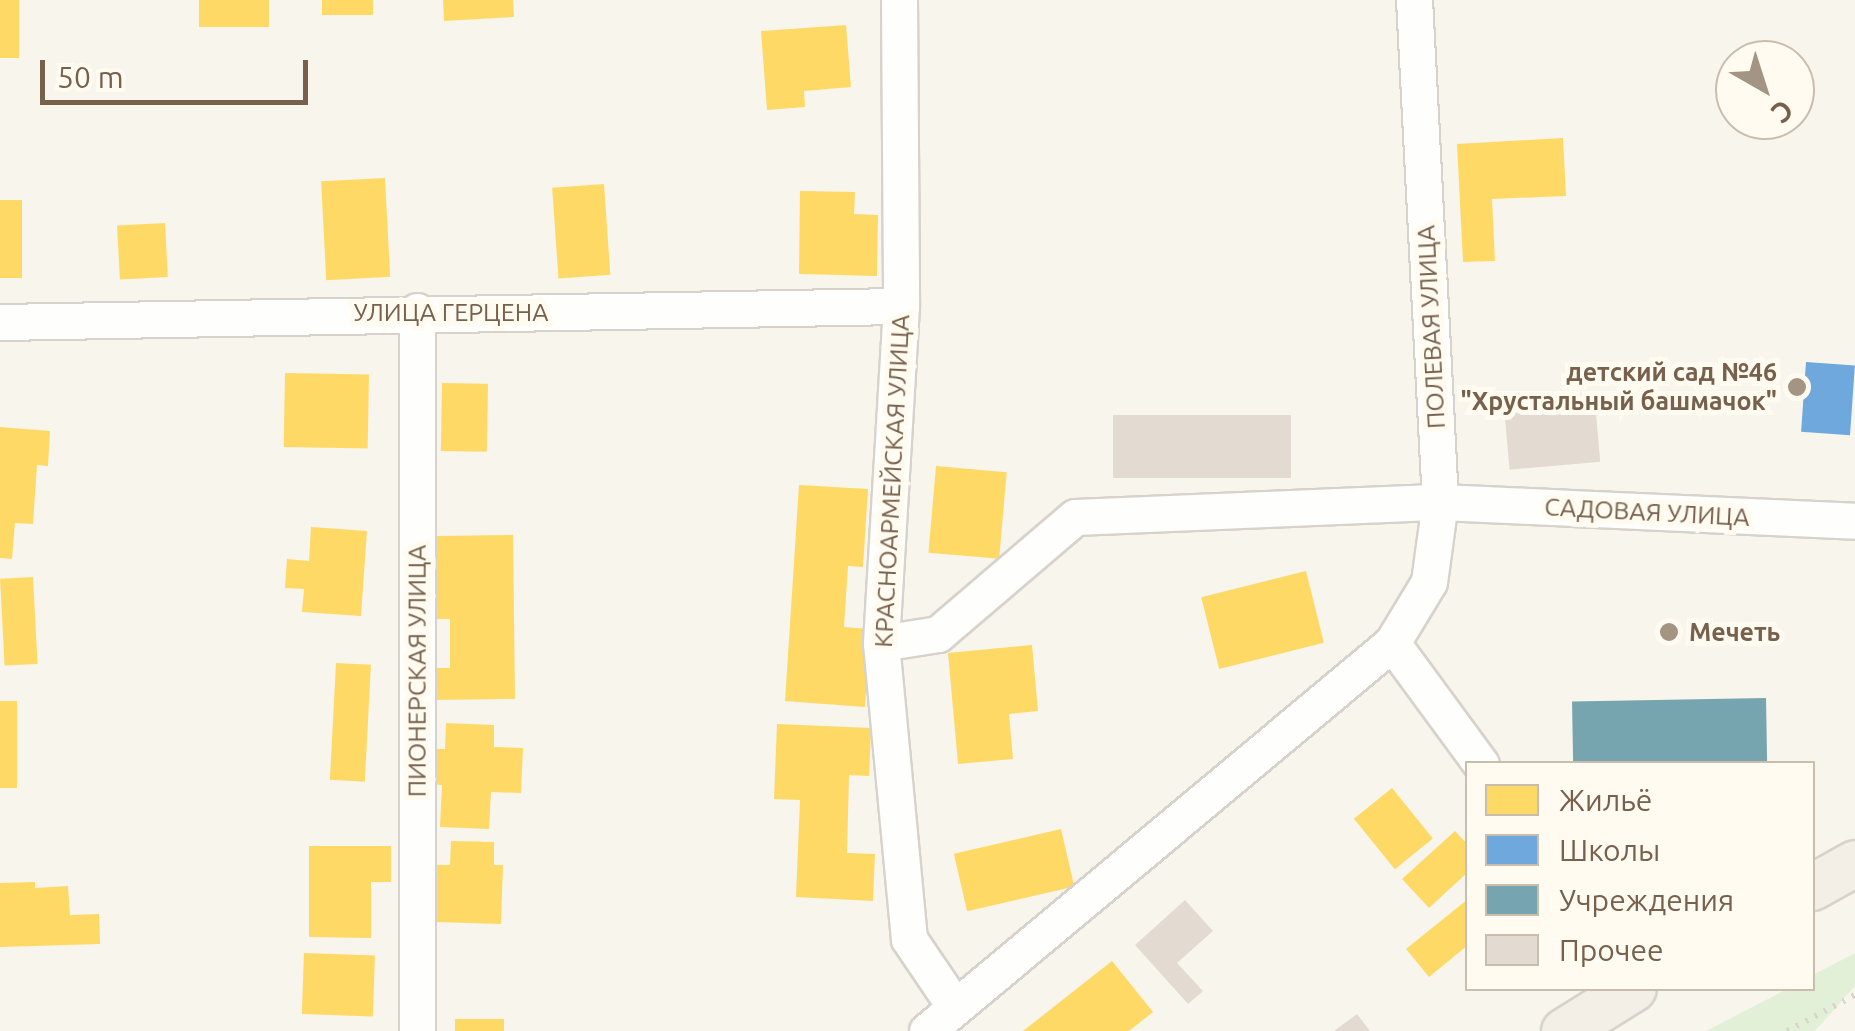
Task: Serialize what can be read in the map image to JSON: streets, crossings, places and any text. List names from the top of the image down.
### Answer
{
  "streets": {
    "street": [
      "УЛИЦА ГЕРЦЕНА",
      "ПОЛЕВАЯ УЛИЦА",
      "КРАСНОАРМЕЙСКАЯ УЛИЦА",
      "САДОВАЯ УЛИЦА",
      "ПИОНЕРСКАЯ УЛИЦА"
    ]
  },
  "crossings": [
    ["УЛИЦА ГЕРЦЕНА", "КРАСНОАРМЕЙСКАЯ УЛИЦА"],
    ["УЛИЦА ГЕРЦЕНА", "ПИОНЕРСКАЯ УЛИЦА"],
    ["ПОЛЕВАЯ УЛИЦА", "КРАСНОАРМЕЙСКАЯ УЛИЦА"],
    ["ПОЛЕВАЯ УЛИЦА", "САДОВАЯ УЛИЦА"],
    ["КРАСНОАРМЕЙСКАЯ УЛИЦА", "САДОВАЯ УЛИЦА"]
  ],
  "places": ["детский сад №46 \"Хрустальный башмачок\"", "Мечеть"],
  "legend": [
    "Жильё",
    "Школы",
    "Учреждения",
    "Прочее"
  ],
  "scale_bar": "50 m",
  "north": "bottom right"
}
